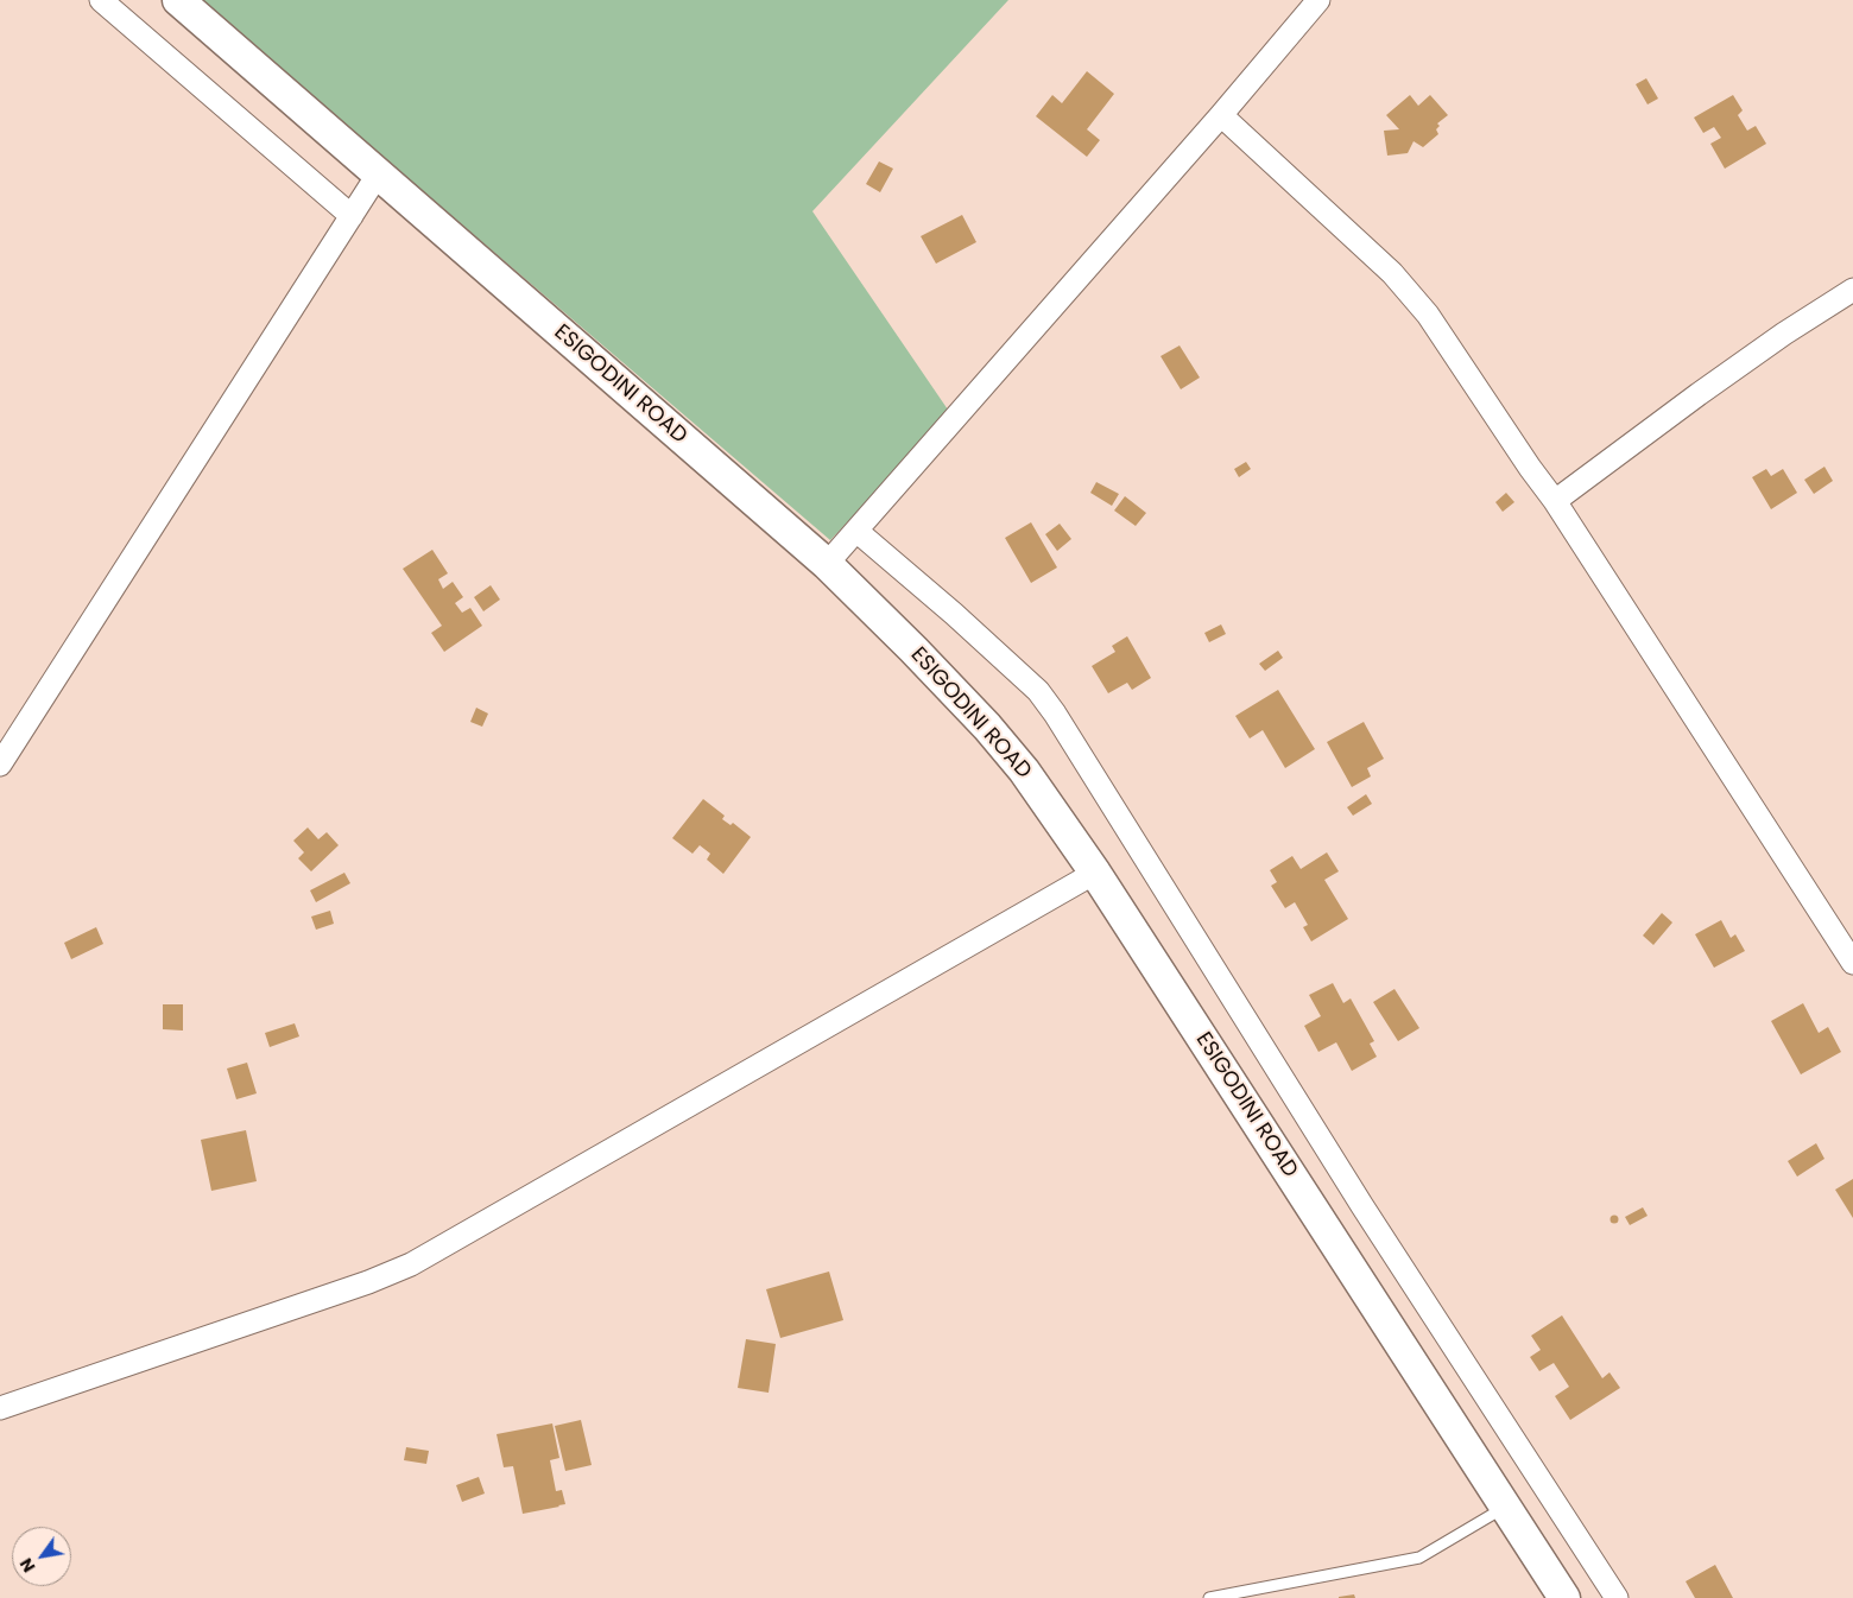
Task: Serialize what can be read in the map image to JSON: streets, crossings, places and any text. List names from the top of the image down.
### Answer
{
  "streets": {
    "main road": ["ESIGODINI ROAD"]
  },
  "north": "bottom left"
}
